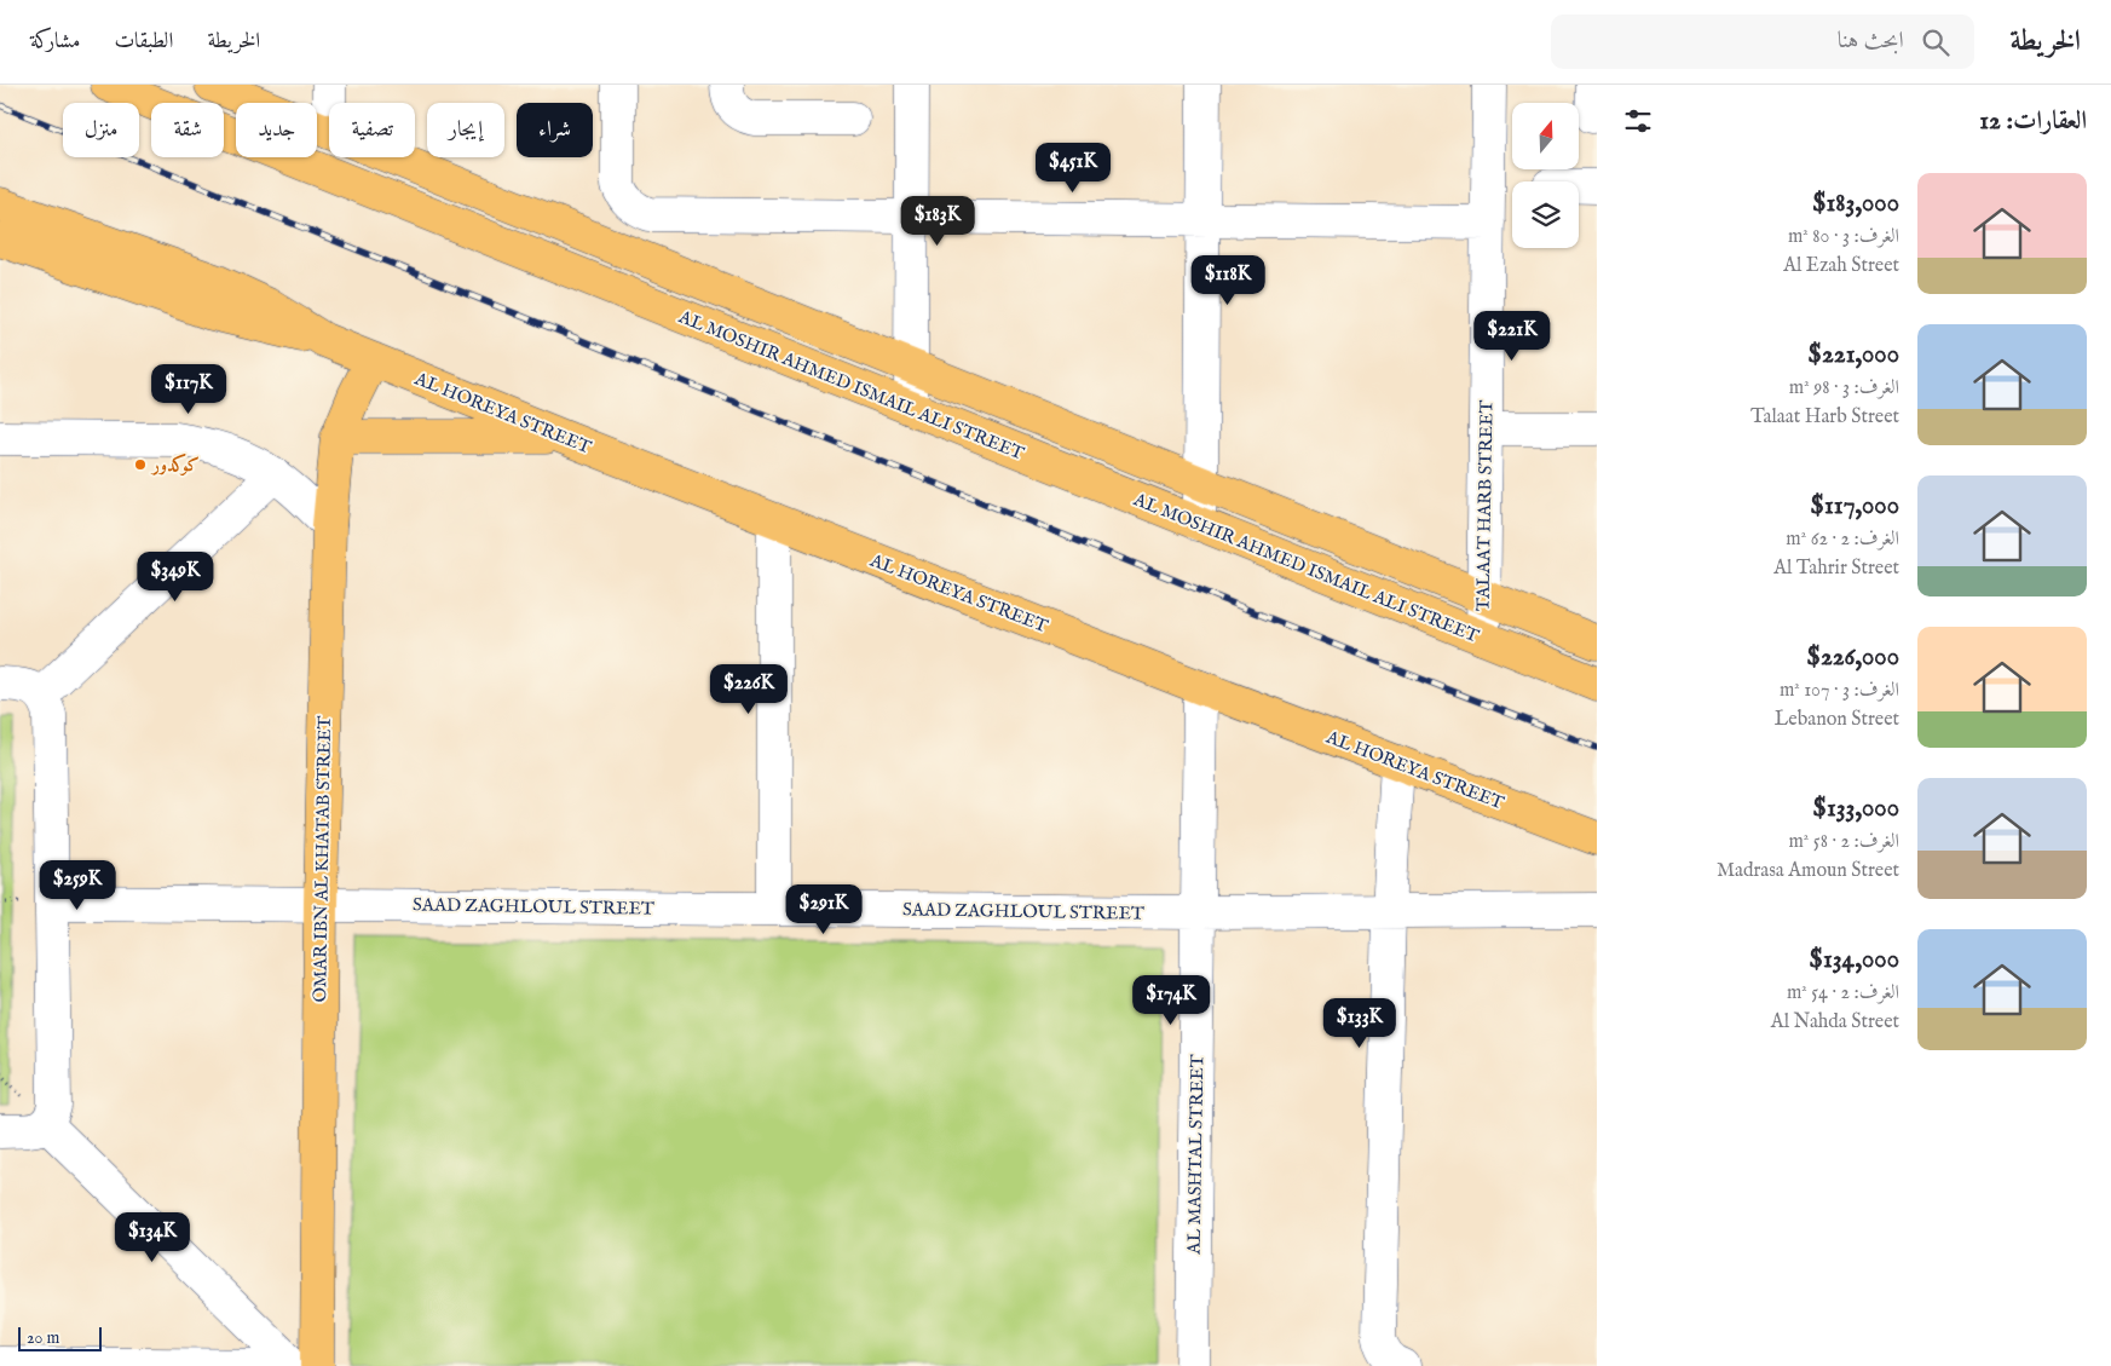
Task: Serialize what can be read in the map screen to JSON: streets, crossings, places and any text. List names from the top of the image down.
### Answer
{
  "streets": {
    "main road": ["AL MOSHIR AHMED ISMAIL ALI STREET", "AL HOREYA STREET", "OMAR IBN AL KHATAB STREET"],
    "street": ["TALAAT HARB STREET", "SAAD ZAGHLOUL STREET", "AL MASHTAL STREET"]
  },
  "crossings": [
    ["AL MOSHIR AHMED ISMAIL ALI STREET", "TALAAT HARB STREET"],
    ["AL HOREYA STREET", "OMAR IBN AL KHATAB STREET"],
    ["AL HOREYA STREET", "AL MASHTAL STREET"],
    ["OMAR IBN AL KHATAB STREET", "SAAD ZAGHLOUL STREET"],
    ["SAAD ZAGHLOUL STREET", "AL MASHTAL STREET"]
  ],
  "places": ["كوكدور"],
  "scale_bar": "20 m",
  "north": "top",
  "page": {
    "header": "الخريطة",
    "search": "ابحث هنا",
    "nav": ["الخريطة", "الطبقات", "مشاركة"],
    "heading": "العقارات: 12",
    "chip": [
      "شراء",
      "إيجار",
      "تصفية",
      "جديد",
      "شقة",
      "منزل"
    ],
    "price": [
      "$451K",
      "$183K",
      "$118K",
      "$221K",
      "$117K",
      "$349K",
      "$226K",
      "$259K",
      "$291K",
      "$174K",
      "$133K",
      "$134K"
    ],
    "list": [
      {
        "name": "$183,000",
        "note": "الغرف: 3 · 80 m² · Al Ezah Street"
      },
      {
        "name": "$221,000",
        "note": "الغرف: 3 · 98 m² · Talaat Harb Street"
      },
      {
        "name": "$117,000",
        "note": "الغرف: 2 · 62 m² · Al Tahrir Street"
      },
      {
        "name": "$226,000",
        "note": "الغرف: 3 · 107 m² · Lebanon Street"
      },
      {
        "name": "$133,000",
        "note": "الغرف: 2 · 58 m² · Madrasa Amoun Street"
      },
      {
        "name": "$134,000",
        "note": "الغرف: 2 · 54 m² · Al Nahda Street"
      }
    ],
    "scale": "20 m"
  }
}
